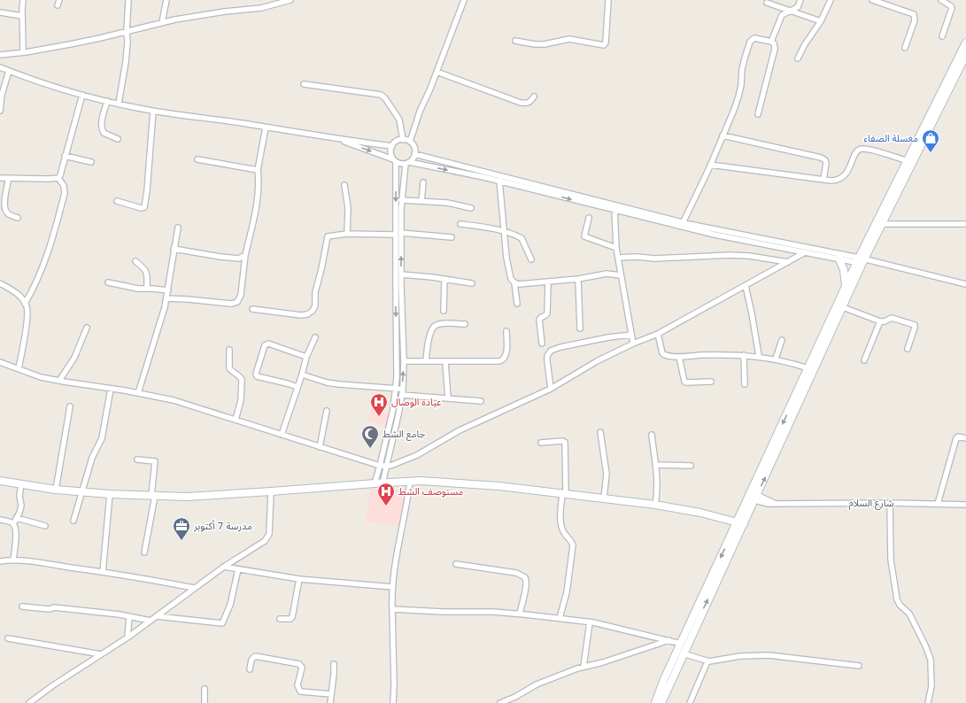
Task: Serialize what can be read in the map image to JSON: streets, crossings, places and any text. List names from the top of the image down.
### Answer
{
  "streets": {
    "street": ["شارع السلام"]
  },
  "places": {
    "shop": ["مغسلة الصفاء"],
    "hospital": ["عيادة الوصال", "مستوصف الشط"],
    "mosque": ["جامع الشط"],
    "office": ["مدرسة 7 أكتوبر"]
  }
}
